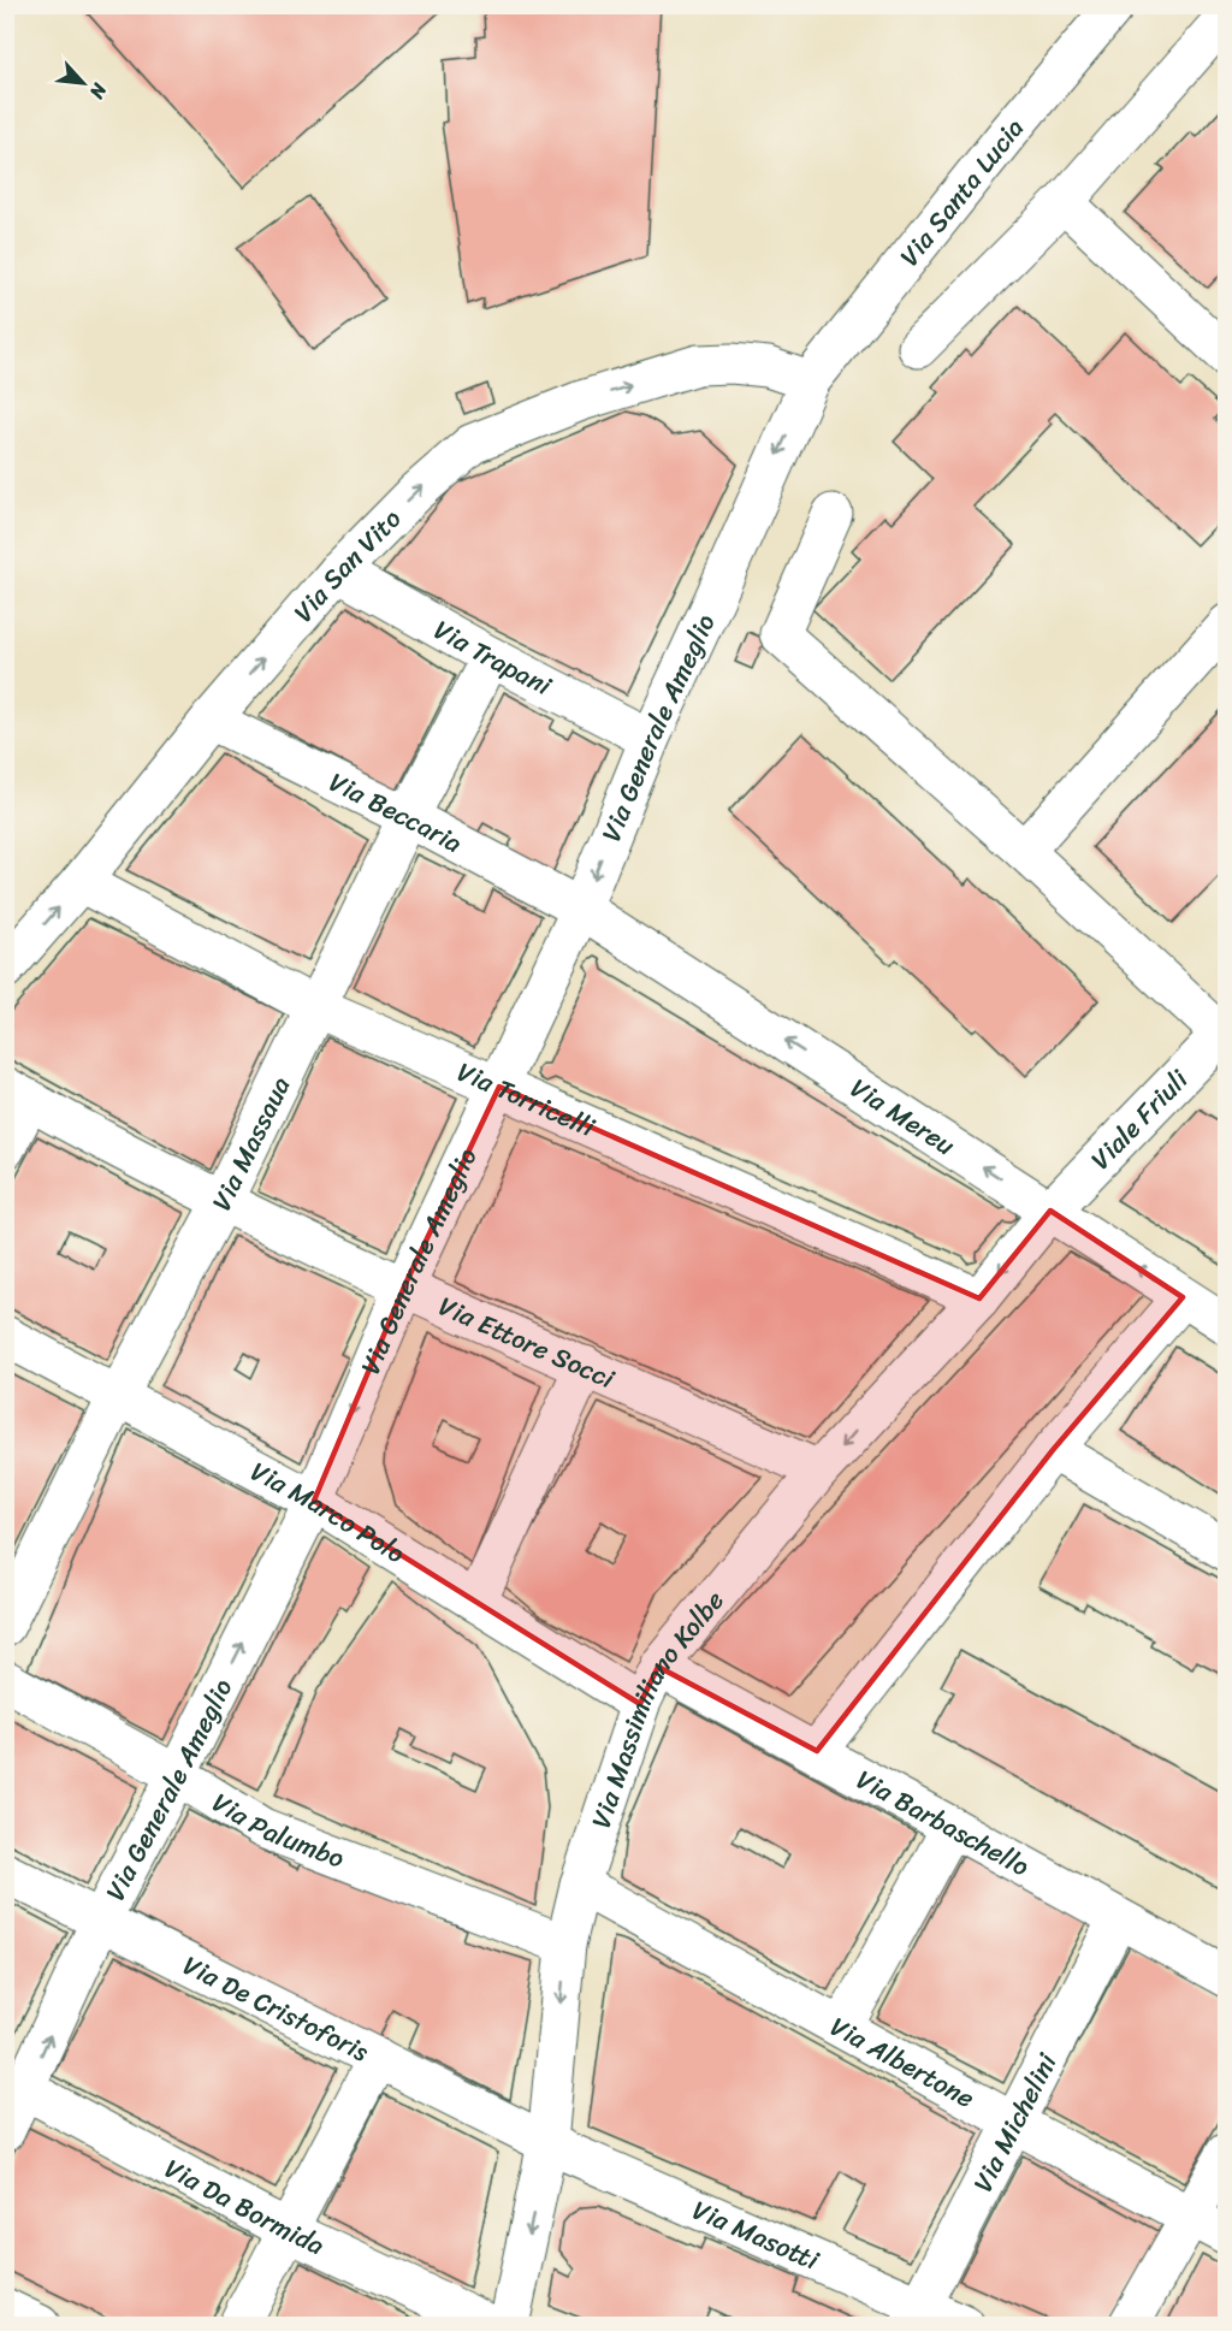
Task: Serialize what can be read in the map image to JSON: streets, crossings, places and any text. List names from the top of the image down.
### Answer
{
  "streets": {
    "street": [
      "Via Santa Lucia",
      "Via San Vito",
      "Via Trapani",
      "Via Generale Ameglio",
      "Via Beccaria",
      "Via Torricelli",
      "Via Mereu",
      "Viale Friuli",
      "Via Massaua",
      "Via Ettore Socci",
      "Via Marco Polo",
      "Via Massimiliano Kolbe",
      "Via Barbaschello",
      "Via Palumbo",
      "Via De Cristoforis",
      "Via Albertone",
      "Via Michelini",
      "Via Da Bormida",
      "Via Masotti"
    ]
  },
  "crossings": [
    ["Via Santa Lucia", "Via San Vito"],
    ["Via Santa Lucia", "Via Generale Ameglio"],
    ["Via San Vito", "Via Trapani"],
    ["Via San Vito", "Via Generale Ameglio"],
    ["Via San Vito", "Via Beccaria"],
    ["Via San Vito", "Via Torricelli"],
    ["Via Trapani", "Via Generale Ameglio"],
    ["Via Trapani", "Via Massaua"],
    ["Via Generale Ameglio", "Via Beccaria"],
    ["Via Generale Ameglio", "Via Torricelli"],
    ["Via Generale Ameglio", "Via Mereu"],
    ["Via Generale Ameglio", "Via Ettore Socci"],
    ["Via Generale Ameglio", "Via Marco Polo"],
    ["Via Generale Ameglio", "Via Palumbo"],
    ["Via Generale Ameglio", "Via De Cristoforis"],
    ["Via Generale Ameglio", "Via Da Bormida"],
    ["Via Beccaria", "Via Mereu"],
    ["Via Beccaria", "Via Massaua"],
    ["Via Torricelli", "Via Massaua"],
    ["Via Torricelli", "Via Massimiliano Kolbe"],
    ["Via Mereu", "Viale Friuli"],
    ["Via Mereu", "Via Massimiliano Kolbe"],
    ["Viale Friuli", "Via Massimiliano Kolbe"],
    ["Via Massaua", "Via Ettore Socci"],
    ["Via Massaua", "Via Marco Polo"],
    ["Via Ettore Socci", "Via Massimiliano Kolbe"],
    ["Via Marco Polo", "Via Massimiliano Kolbe"],
    ["Via Massimiliano Kolbe", "Via Barbaschello"],
    ["Via Massimiliano Kolbe", "Via Palumbo"],
    ["Via Massimiliano Kolbe", "Via De Cristoforis"],
    ["Via Massimiliano Kolbe", "Via Albertone"],
    ["Via Massimiliano Kolbe", "Via Masotti"],
    ["Via Barbaschello", "Via Michelini"],
    ["Via De Cristoforis", "Via Masotti"],
    ["Via Albertone", "Via Michelini"],
    ["Via Michelini", "Via Masotti"]
  ],
  "one_way": ["Via San Vito"],
  "north": "bottom right"
}
